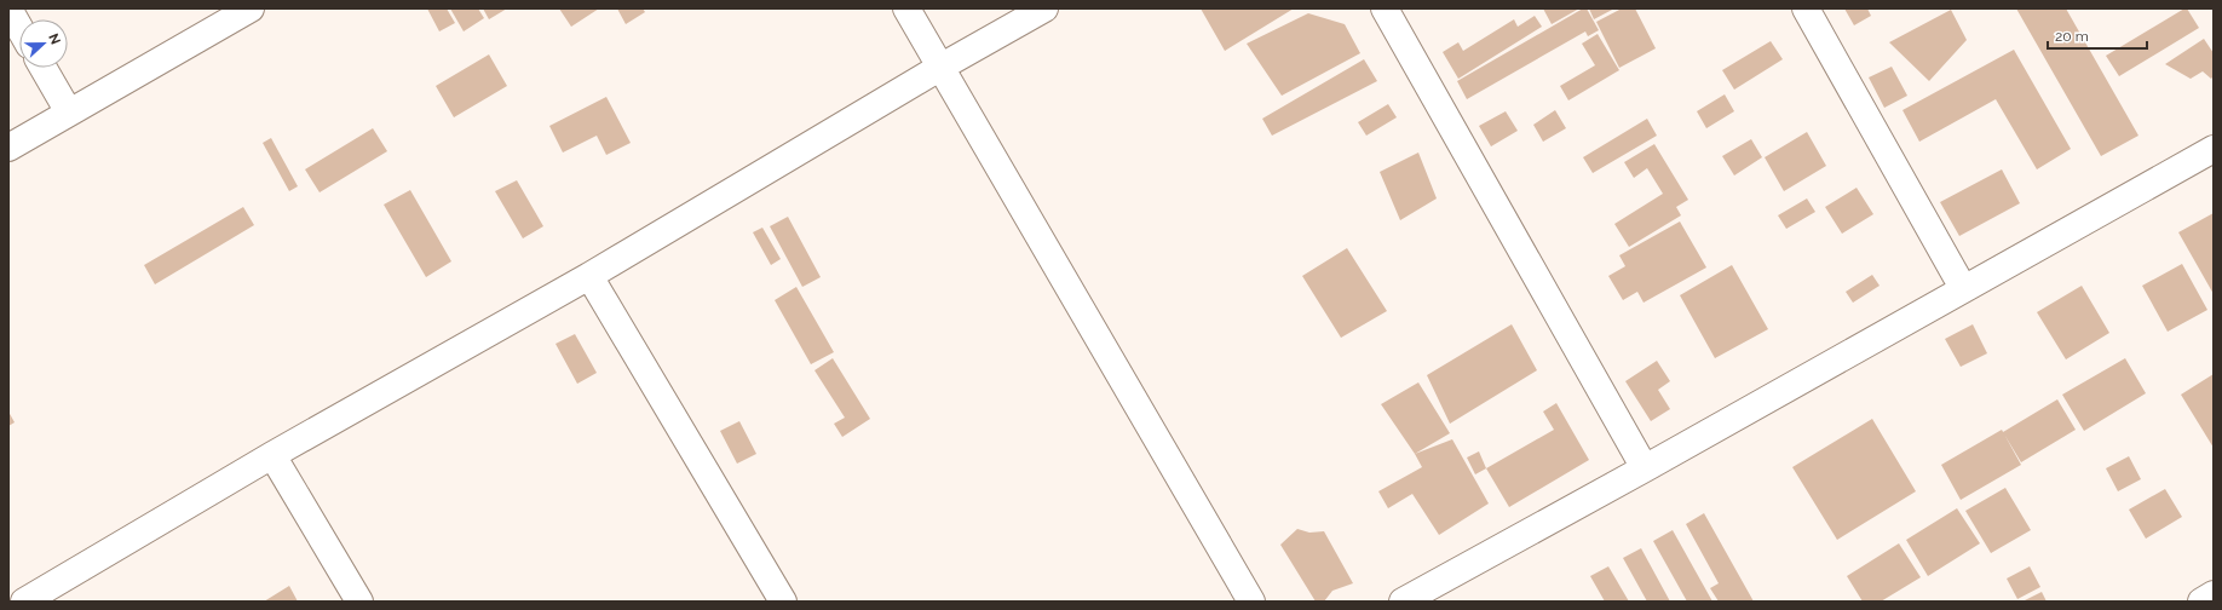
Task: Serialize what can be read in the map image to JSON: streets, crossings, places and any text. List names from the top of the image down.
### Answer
{
  "scale_bar": "20 m",
  "north": "right"
}
